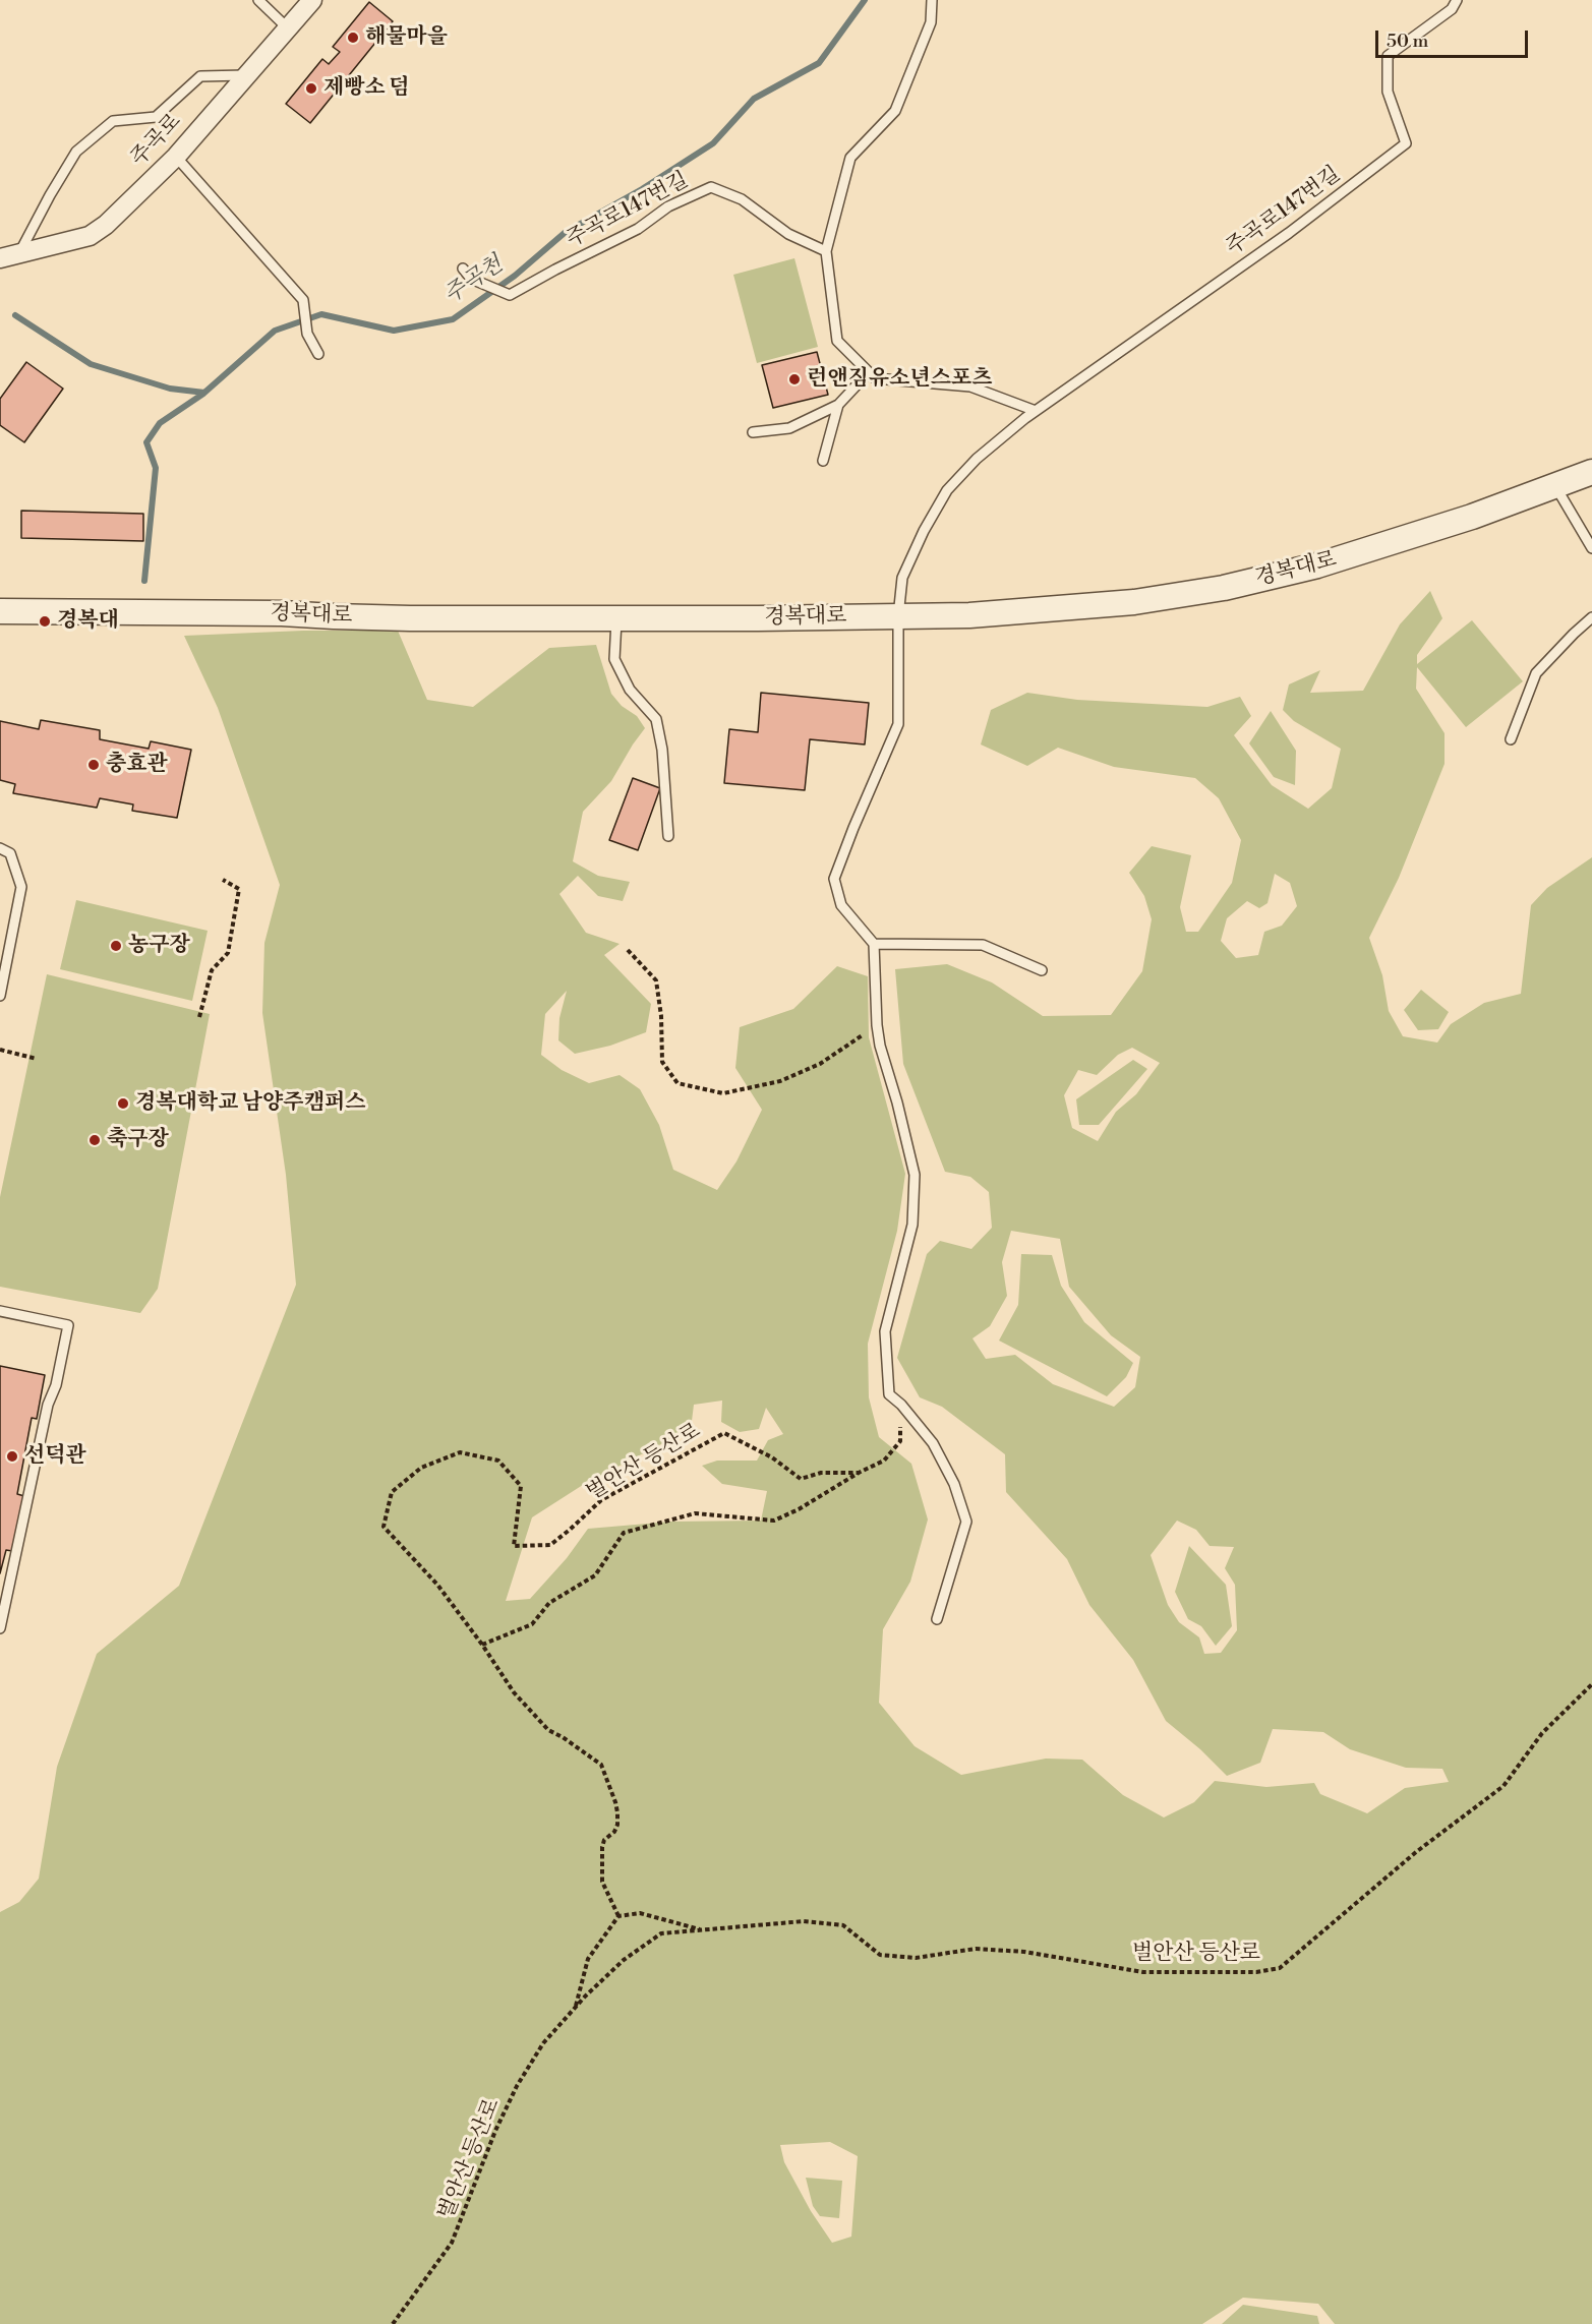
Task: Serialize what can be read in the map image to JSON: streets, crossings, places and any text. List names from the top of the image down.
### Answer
{
  "streets": {
    "street": ["주곡로", "경복대로"],
    "lane": ["주곡로147번길"],
    "path": ["벌안산 등산로"]
  },
  "crossings": [
    ["주곡로147번길", "경복대로"]
  ],
  "water": ["주곡천"],
  "places": [
    "해물마을",
    "제빵소 덤",
    "런앤짐유소년스포츠",
    "경복대",
    "충효관",
    "농구장",
    "경복대학교 남양주캠퍼스",
    "축구장",
    "선덕관"
  ],
  "scale_bar": "50 m"
}
